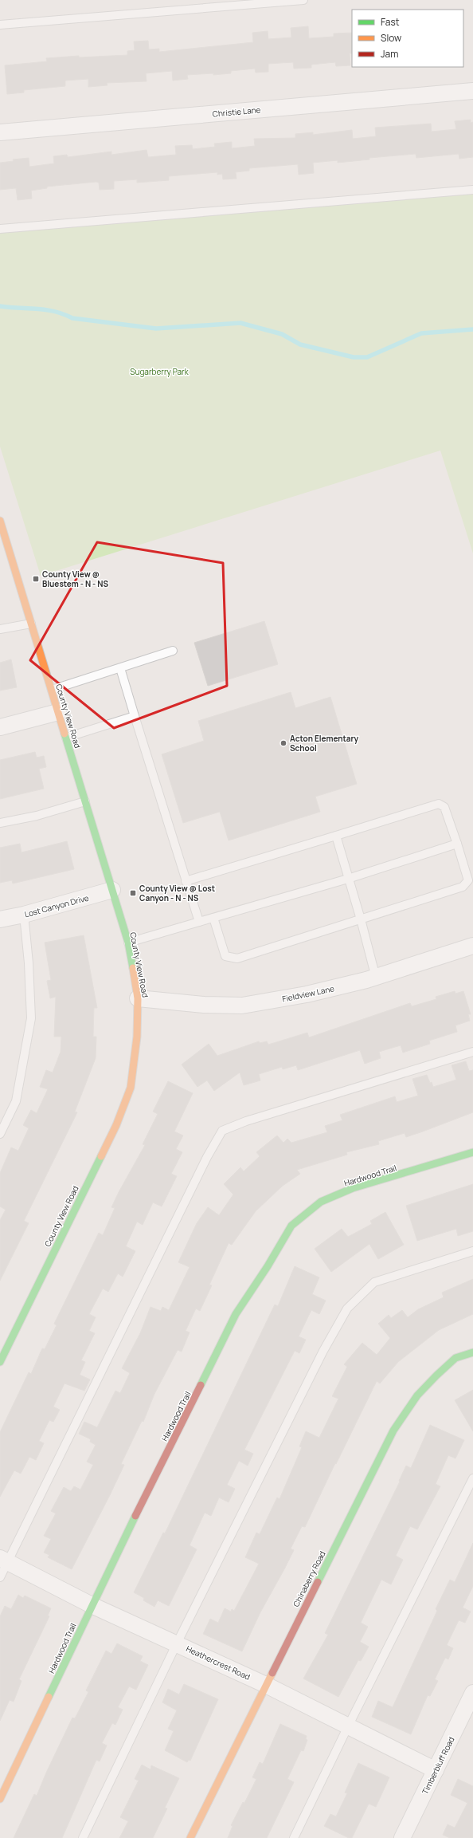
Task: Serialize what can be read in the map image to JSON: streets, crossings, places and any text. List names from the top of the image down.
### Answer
{
  "streets": {
    "street": [
      "Christie Lane",
      "County View Road",
      "Lost Canyon Drive",
      "Fieldview Lane",
      "Hardwood Trail",
      "Chinaberry Road",
      "Heathercrest Road",
      "Timberbluff Road"
    ]
  },
  "crossings": [
    ["County View Road", "Lost Canyon Drive"],
    ["County View Road", "Fieldview Lane"],
    ["Hardwood Trail", "Heathercrest Road"],
    ["Chinaberry Road", "Heathercrest Road"],
    ["Heathercrest Road", "Timberbluff Road"]
  ],
  "parks": ["Sugarberry Park"],
  "places": {
    "transit": ["County View @ Bluestem - N - NS", "County View @ Lost Canyon - N - NS"],
    "other": ["Acton Elementary School"]
  },
  "legend": ["Fast", "Slow", "Jam"]
}
